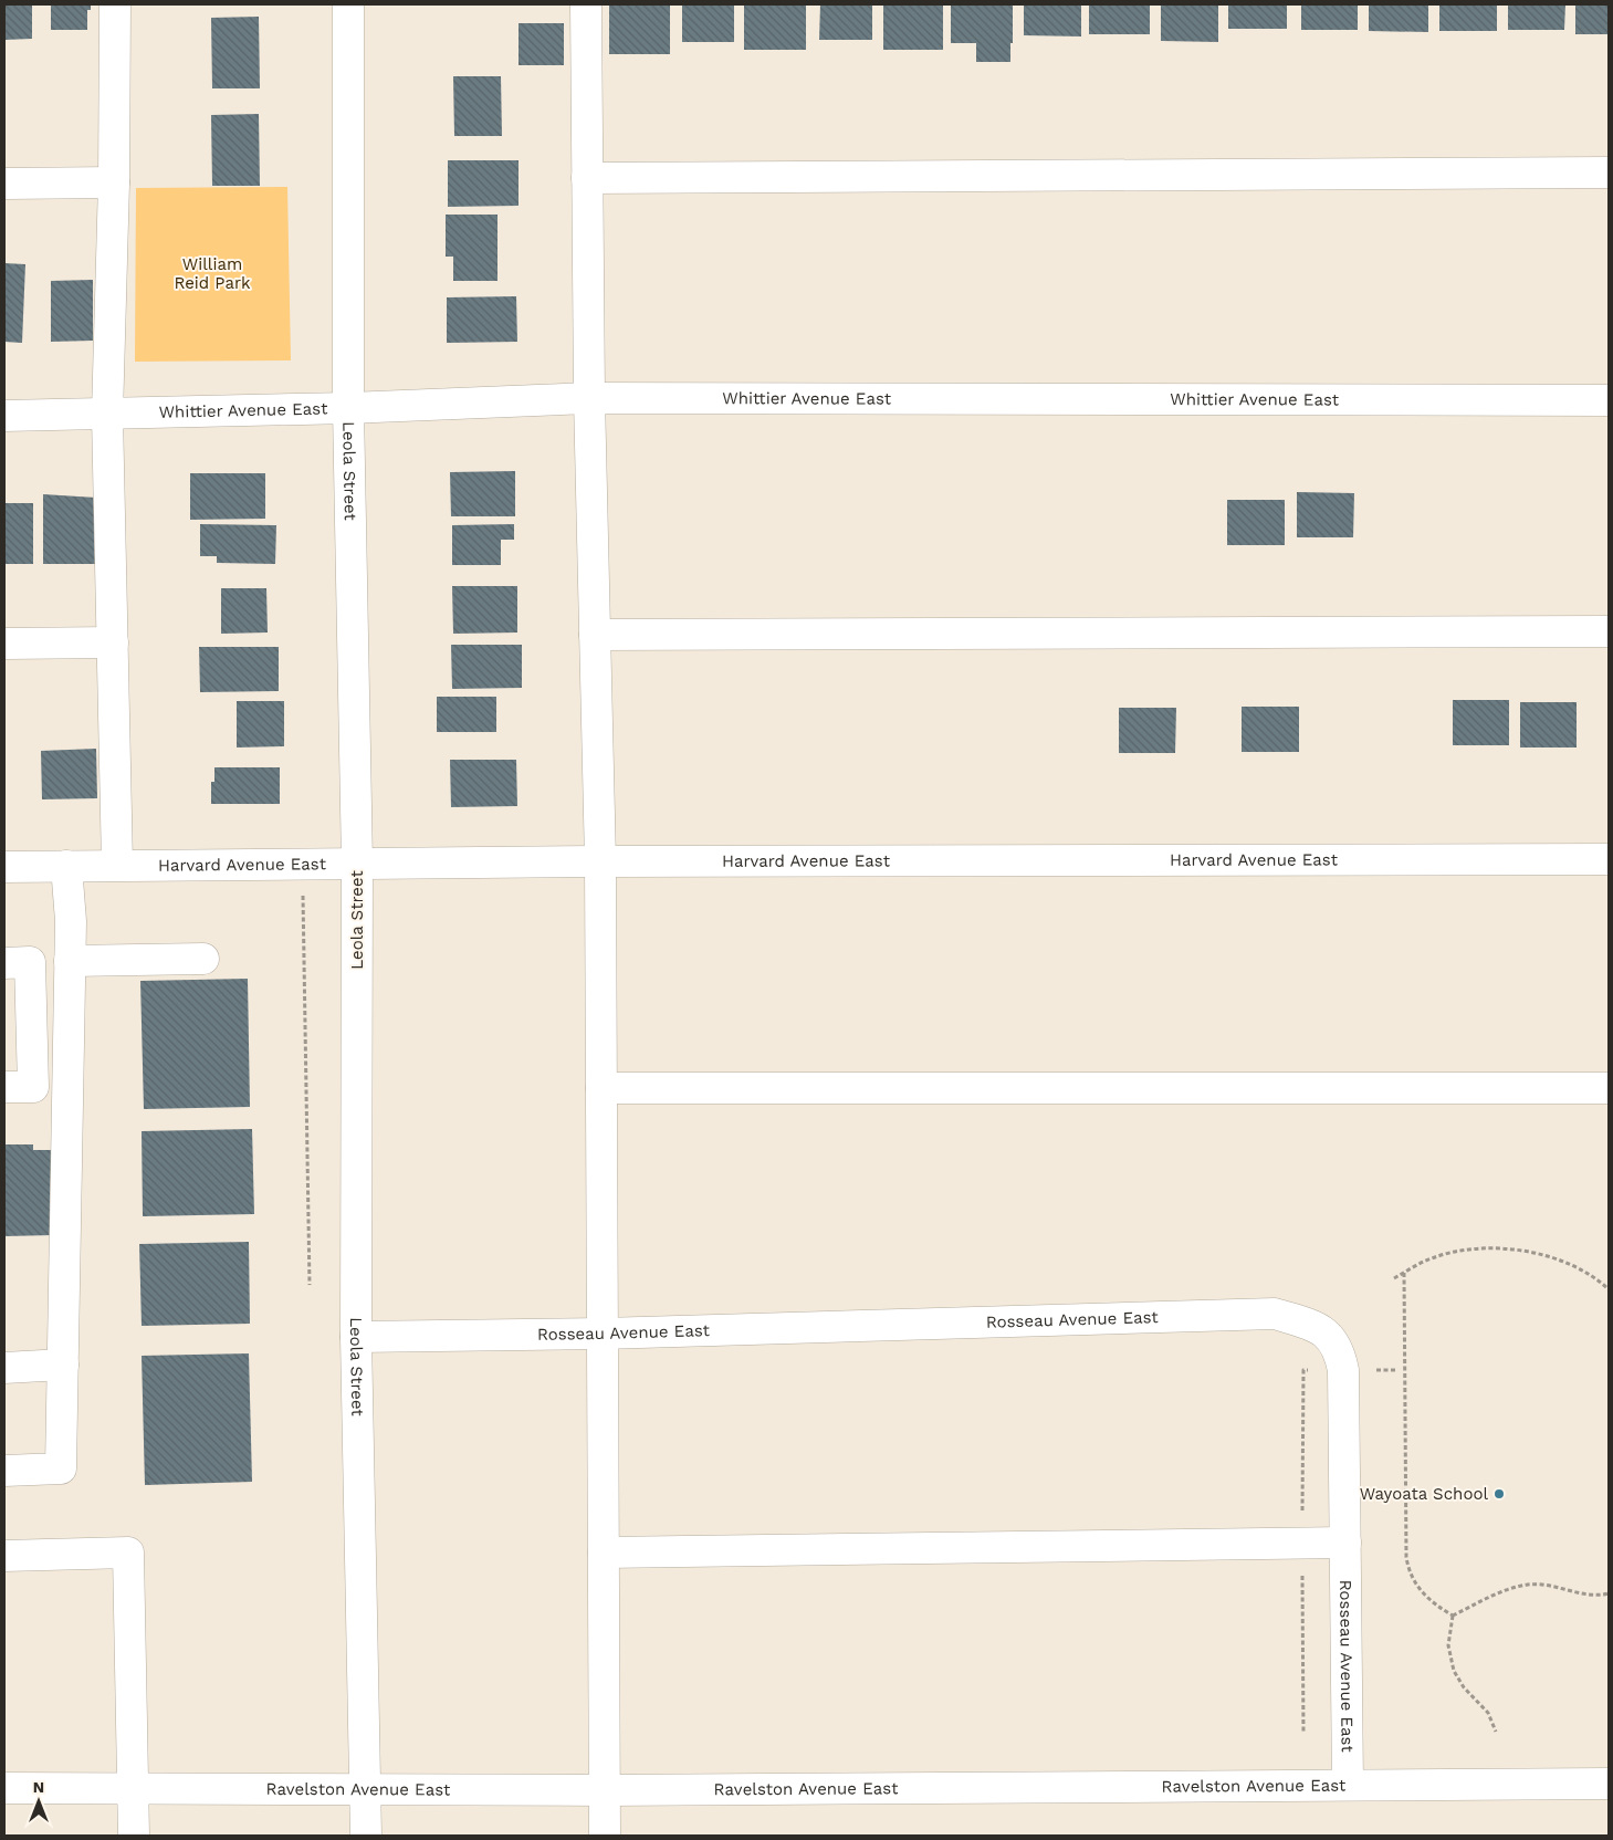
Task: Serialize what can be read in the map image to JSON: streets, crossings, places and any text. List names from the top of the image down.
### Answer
{
  "streets": {
    "street": [
      "Whittier Avenue East",
      "Leola Street",
      "Harvard Avenue East",
      "Rosseau Avenue East",
      "Ravelston Avenue East"
    ]
  },
  "crossings": [
    ["Whittier Avenue East", "Leola Street"],
    ["Leola Street", "Harvard Avenue East"],
    ["Leola Street", "Rosseau Avenue East"],
    ["Leola Street", "Ravelston Avenue East"],
    ["Rosseau Avenue East", "Ravelston Avenue East"]
  ],
  "parks": ["William Reid Park"],
  "places": ["Wayoata School"],
  "north": "top"
}
